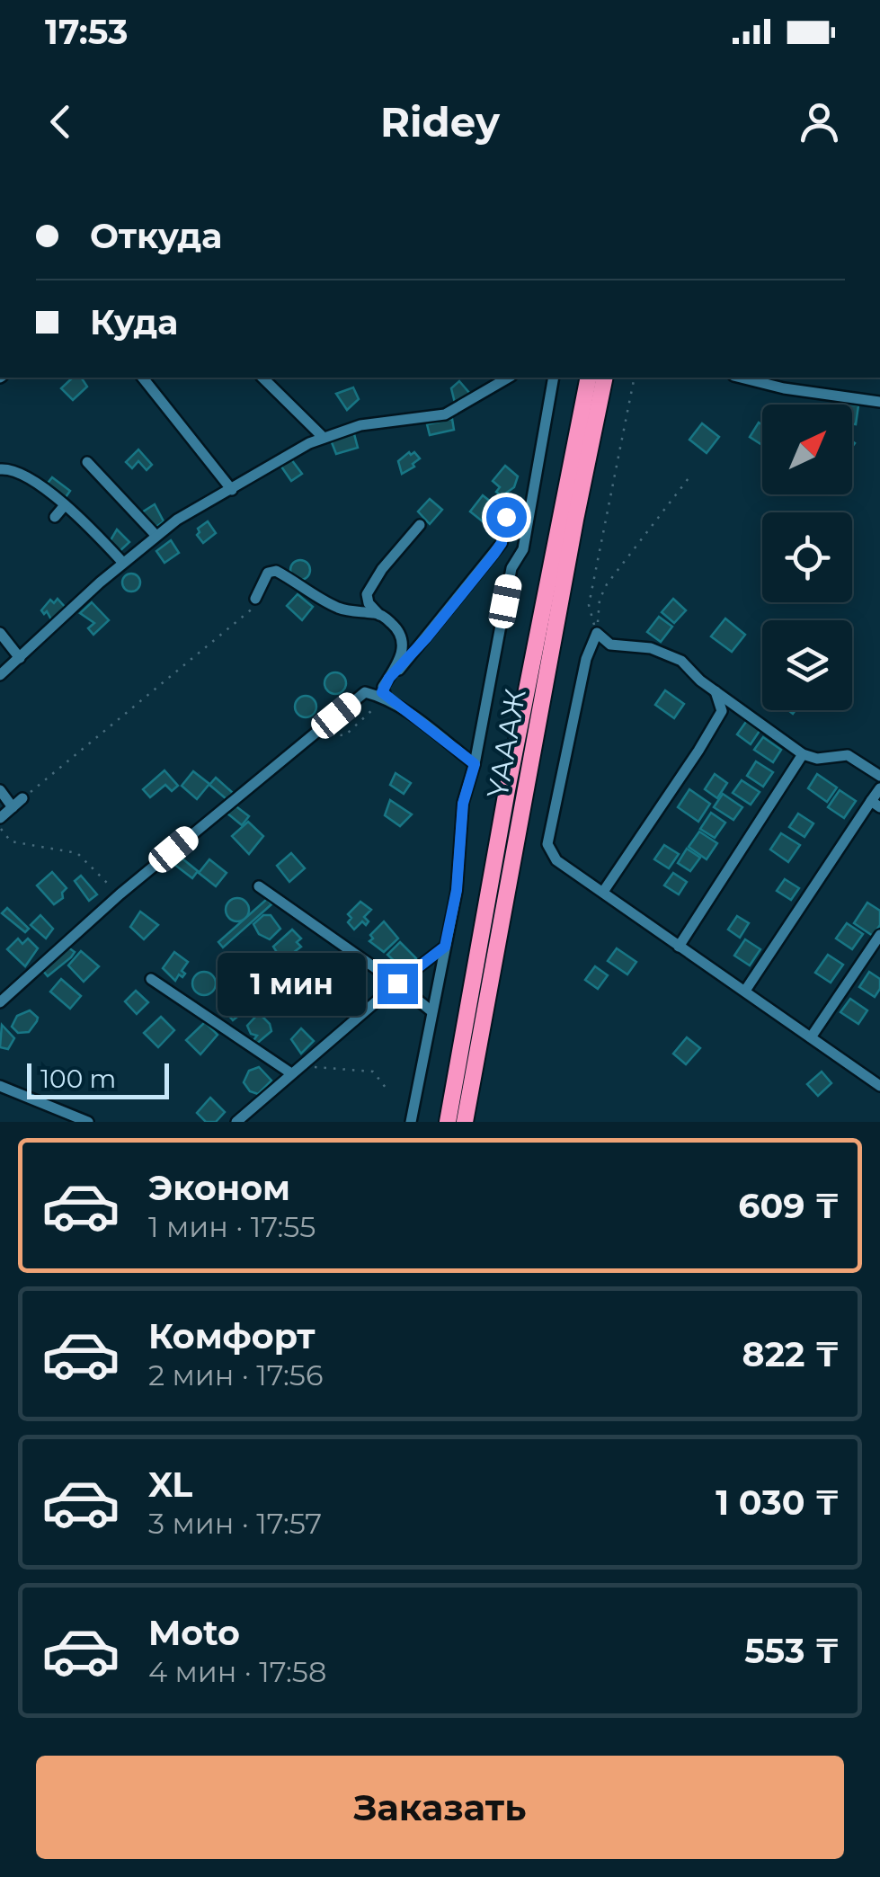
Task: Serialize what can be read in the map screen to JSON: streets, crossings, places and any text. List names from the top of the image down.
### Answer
{
  "streets": {
    "highway": ["ҮАААЖ"]
  },
  "scale_bar": "100 m",
  "north": "top right",
  "page": {
    "status": "17:53",
    "header": "Ridey",
    "banner": ["Откуда", "Куда"],
    "bubble": "1 мин",
    "scale": "100 m",
    "list": [
      {
        "name": "Эконом",
        "note": "1 мин · 17:55",
        "value": "609 ₸"
      },
      {
        "name": "Комфорт",
        "note": "2 мин · 17:56",
        "value": "822 ₸"
      },
      {
        "name": "XL",
        "note": "3 мин · 17:57",
        "value": "1 030 ₸"
      },
      {
        "name": "Moto",
        "note": "4 мин · 17:58",
        "value": "553 ₸"
      }
    ],
    "buttons": "Заказать"
  }
}
